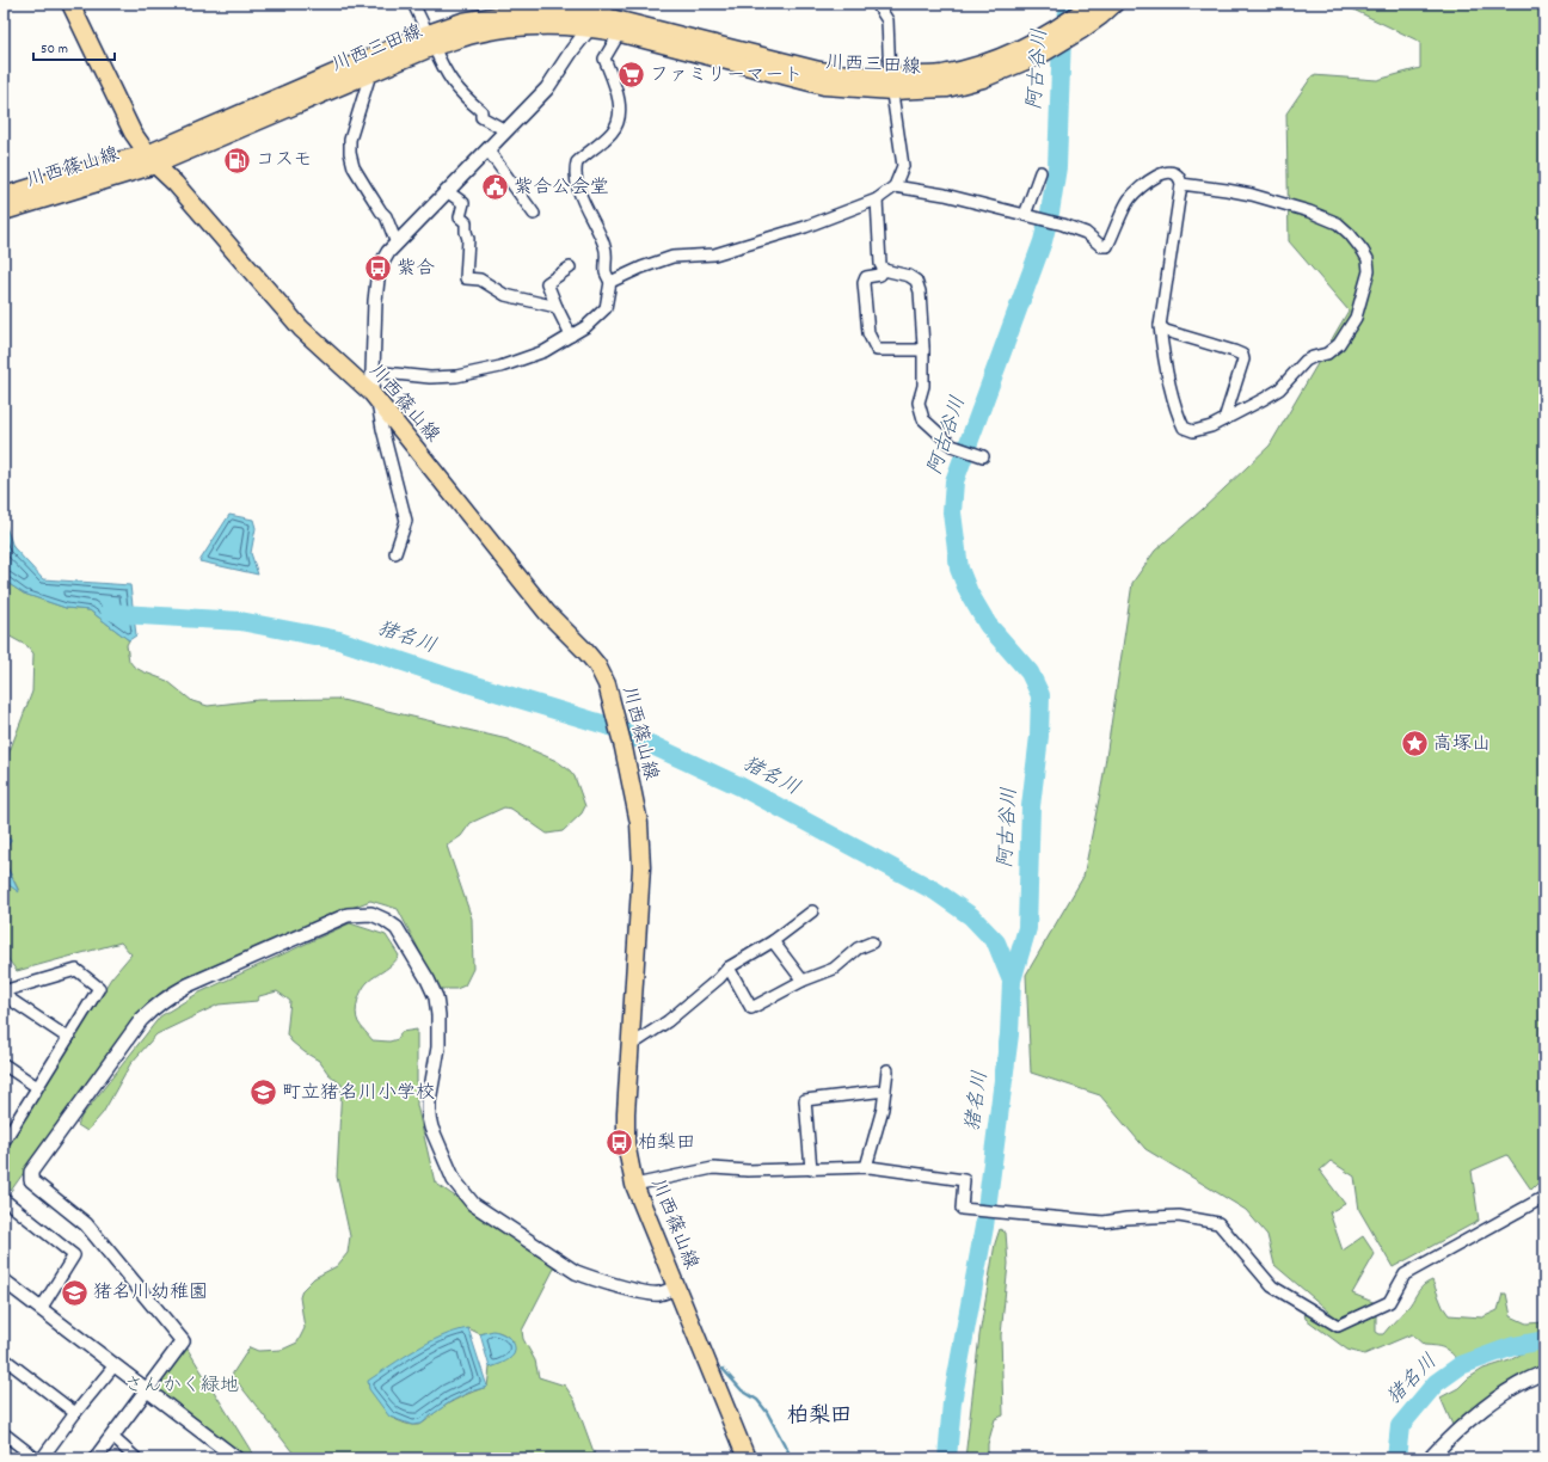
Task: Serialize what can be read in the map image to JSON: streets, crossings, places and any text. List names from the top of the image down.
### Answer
{
  "streets": {
    "main road": ["川西三田線", "川西篠山線"]
  },
  "crossings": [
    ["川西三田線", "川西篠山線"]
  ],
  "districts": ["柏梨田"],
  "water": ["阿古谷川", "猪名川"],
  "parks": ["さんかく緑地"],
  "places": {
    "supermarket": ["ファミリーマート"],
    "fuel station": ["コスモ"],
    "public building": ["紫合公会堂"],
    "bus stop": ["紫合", "柏梨田"],
    "place": ["高塚山"],
    "school or university": ["町立猪名川小学校", "猪名川幼稚園"]
  },
  "scale_bar": "50 m"
}
